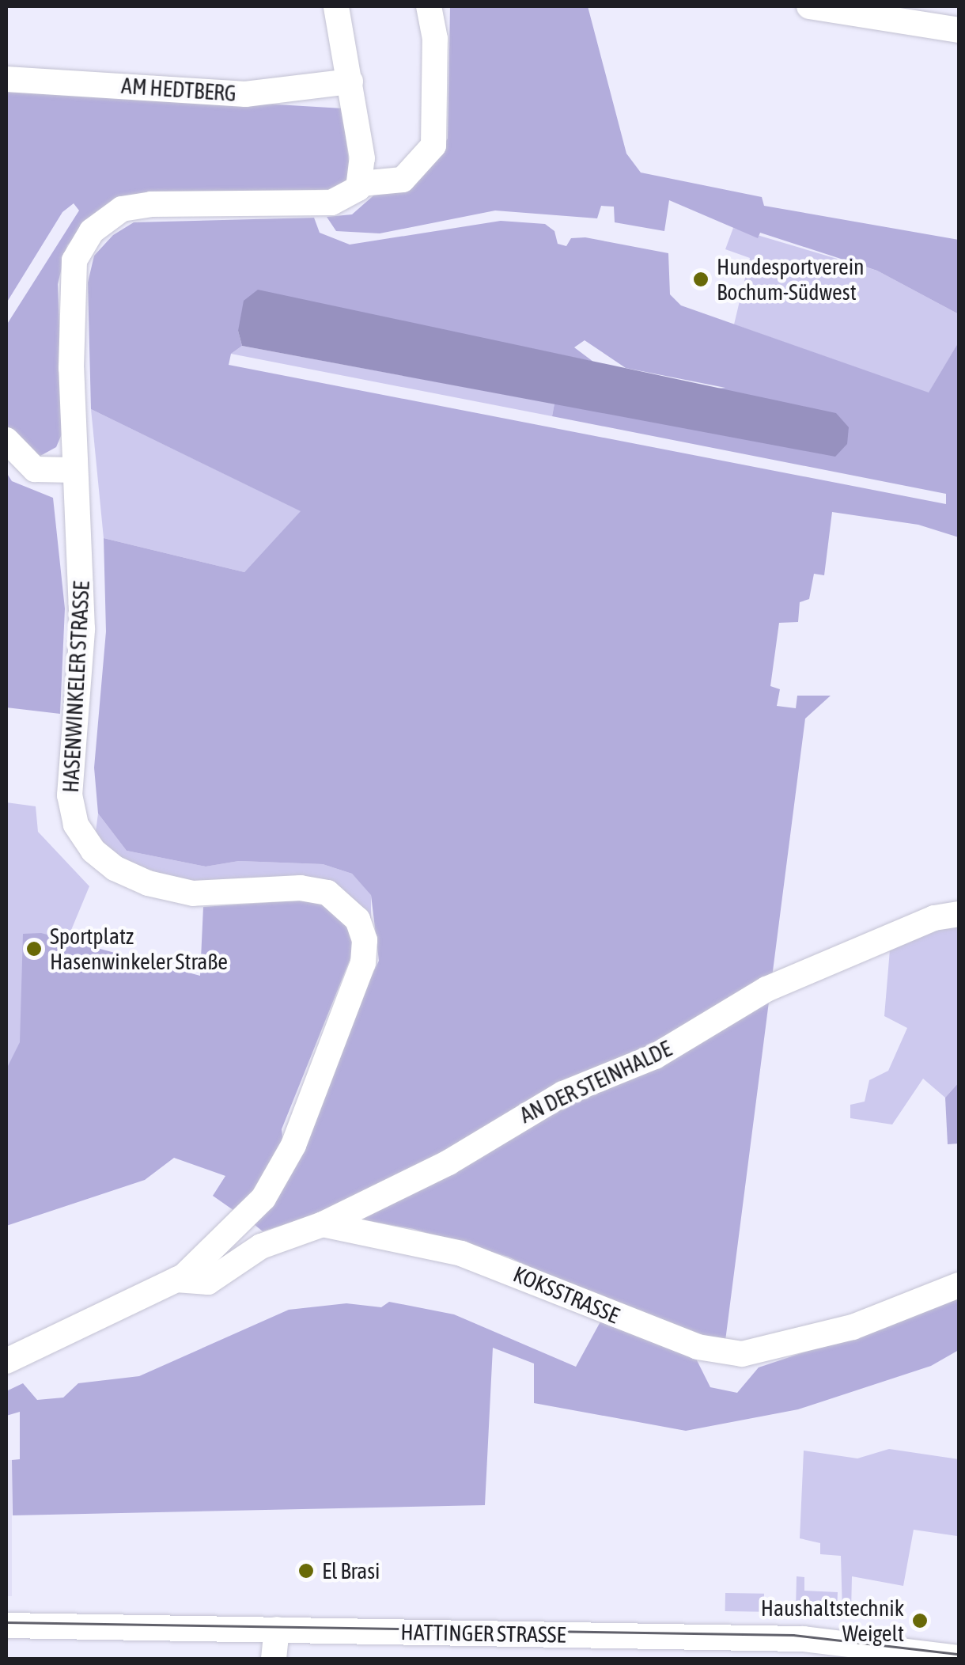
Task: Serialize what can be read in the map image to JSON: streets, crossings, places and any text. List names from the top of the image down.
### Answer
{
  "streets": {
    "street": [
      "AM HEDTBERG",
      "HASENWINKELER STRASSE",
      "AN DER STEINHALDE",
      "KOKSSTRASSE",
      "HATTINGER STRASSE"
    ]
  },
  "crossings": [
    ["AN DER STEINHALDE", "KOKSSTRASSE"]
  ],
  "places": [
    "Hundesportverein Bochum-Südwest",
    "Sportplatz Hasenwinkeler Straße",
    "El Brasi",
    "Haushaltstechnik Weigelt"
  ]
}
